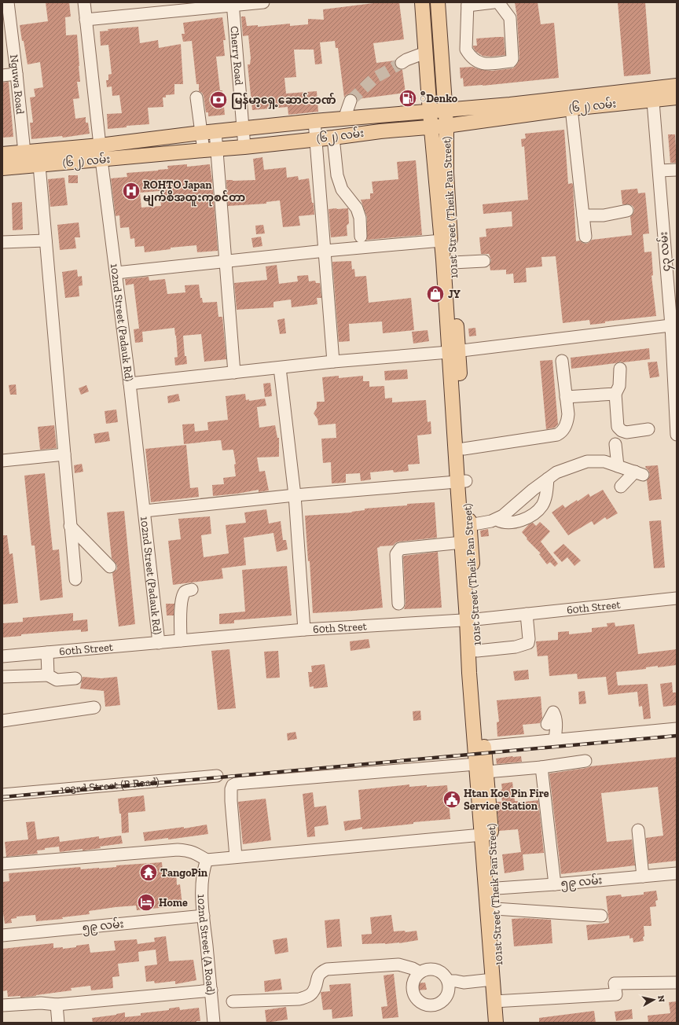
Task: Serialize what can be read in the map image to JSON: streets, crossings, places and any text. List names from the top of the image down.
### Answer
{
  "streets": {
    "main road": ["(၆၂) လမ်း", "101st Street (Theik Pan Street)"],
    "street": [
      "Cherry Road",
      "Nguwa Road",
      "၄၃ လမ်း",
      "102nd Street (Padauk Rd)",
      "60th Street",
      "103rd Street (B Road)",
      "၅၉ လမ်း",
      "102nd Street (A Road)"
    ]
  },
  "crossings": [
    ["Cherry Road", "(၆၂) လမ်း"],
    ["Nguwa Road", "(၆၂) လမ်း"],
    ["(၆၂) လမ်း", "101st Street (Theik Pan Street)"],
    ["(၆၂) လမ်း", "၄၃ လမ်း"],
    ["(၆၂) လမ်း", "102nd Street (Padauk Rd)"],
    ["101st Street (Theik Pan Street)", "60th Street"],
    ["101st Street (Theik Pan Street)", "၅၉ လမ်း"],
    ["102nd Street (Padauk Rd)", "60th Street"],
    ["၅၉ လမ်း", "102nd Street (A Road)"]
  ],
  "places": {
    "fuel station": ["ီDenko"],
    "bank": ["မြန်မာ့ရှေ့ဆောင်ဘဏ်"],
    "hospital": ["ROHTO Japan မျက်စိအထူးကုစင်တာ"],
    "shop": ["JY"],
    "public building": ["Htan Koe Pin Fire Service Station"],
    "temple": ["TangoPin"],
    "hotel": ["Home"]
  },
  "north": "right"
}
